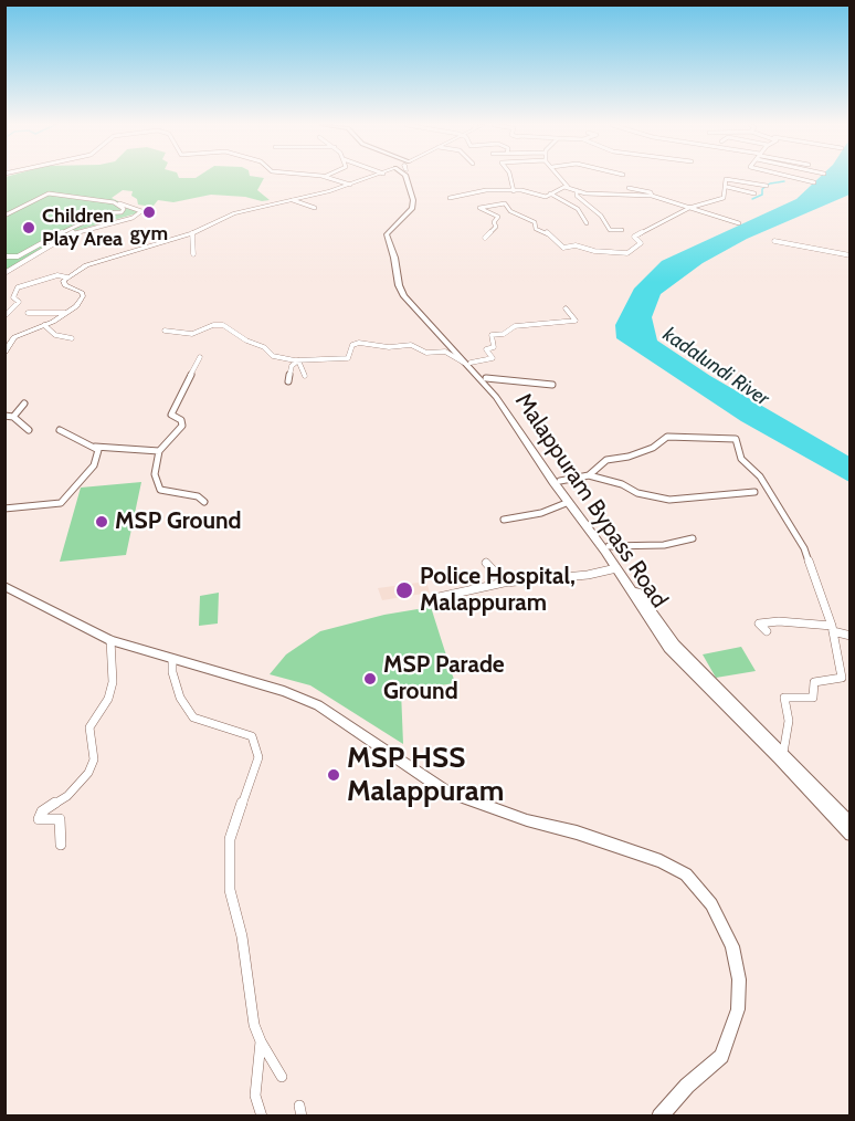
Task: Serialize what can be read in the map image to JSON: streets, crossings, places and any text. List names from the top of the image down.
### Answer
{
  "streets": {
    "highway": ["Malappuram Bypass Road"]
  },
  "water": ["kadalundi River"],
  "places": [
    "gym",
    "Children Play Area",
    "MSP Ground",
    "Police Hospital, Malappuram",
    "MSP Parade Ground",
    "MSP HSS Malappuram"
  ]
}
